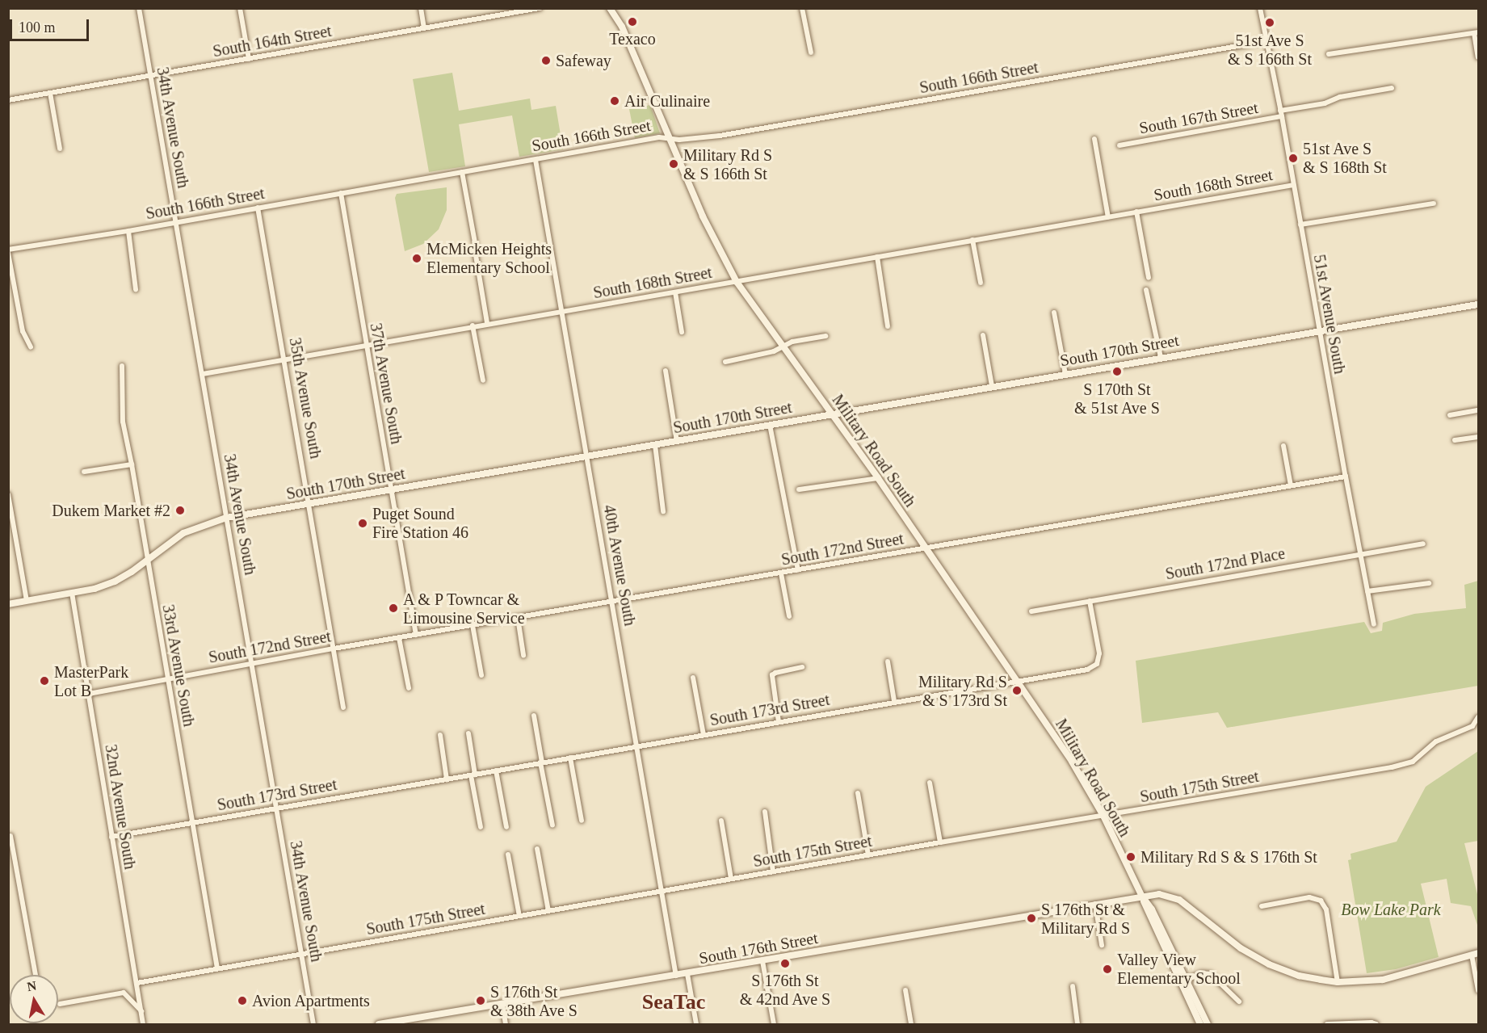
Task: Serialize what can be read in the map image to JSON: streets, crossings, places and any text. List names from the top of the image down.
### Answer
{
  "streets": {
    "street": [
      "South 164th Street",
      "South 166th Street",
      "South 167th Street",
      "34th Avenue South",
      "South 168th Street",
      "51st Avenue South",
      "South 170th Street",
      "37th Avenue South",
      "35th Avenue South",
      "Military Road South",
      "South 172nd Street",
      "South 172nd Place",
      "40th Avenue South",
      "33rd Avenue South",
      "South 173rd Street",
      "South 175th Street",
      "32nd Avenue South",
      "South 176th Street"
    ]
  },
  "crossings": [
    ["South 164th Street", "34th Avenue South"],
    ["South 166th Street", "34th Avenue South"],
    ["South 166th Street", "51st Avenue South"],
    ["South 166th Street", "37th Avenue South"],
    ["South 166th Street", "35th Avenue South"],
    ["South 166th Street", "Military Road South"],
    ["South 166th Street", "40th Avenue South"],
    ["South 167th Street", "51st Avenue South"],
    ["34th Avenue South", "South 168th Street"],
    ["34th Avenue South", "South 170th Street"],
    ["34th Avenue South", "South 172nd Street"],
    ["34th Avenue South", "South 173rd Street"],
    ["34th Avenue South", "South 175th Street"],
    ["South 168th Street", "51st Avenue South"],
    ["South 168th Street", "37th Avenue South"],
    ["South 168th Street", "35th Avenue South"],
    ["South 168th Street", "Military Road South"],
    ["South 168th Street", "40th Avenue South"],
    ["51st Avenue South", "South 170th Street"],
    ["51st Avenue South", "South 172nd Street"],
    ["51st Avenue South", "South 172nd Place"],
    ["South 170th Street", "37th Avenue South"],
    ["South 170th Street", "35th Avenue South"],
    ["South 170th Street", "Military Road South"],
    ["South 170th Street", "40th Avenue South"],
    ["South 170th Street", "33rd Avenue South"],
    ["South 170th Street", "32nd Avenue South"],
    ["37th Avenue South", "South 172nd Street"],
    ["35th Avenue South", "South 172nd Street"],
    ["Military Road South", "South 172nd Street"],
    ["Military Road South", "South 173rd Street"],
    ["Military Road South", "South 175th Street"],
    ["Military Road South", "South 176th Street"],
    ["South 172nd Street", "40th Avenue South"],
    ["South 172nd Street", "33rd Avenue South"],
    ["South 172nd Street", "32nd Avenue South"],
    ["South 172nd Place", "South 173rd Street"],
    ["40th Avenue South", "South 173rd Street"],
    ["40th Avenue South", "South 175th Street"],
    ["40th Avenue South", "South 176th Street"],
    ["33rd Avenue South", "South 173rd Street"],
    ["33rd Avenue South", "South 175th Street"],
    ["South 173rd Street", "32nd Avenue South"],
    ["South 175th Street", "32nd Avenue South"]
  ],
  "districts": ["SeaTac"],
  "parks": ["Bow Lake Park"],
  "places": [
    "Texaco",
    "51st Ave S & S 166th St",
    "Safeway",
    "Air Culinaire",
    "51st Ave S & S 168th St",
    "Military Rd S & S 166th St",
    "McMicken Heights Elementary School",
    "S 170th St & 51st Ave S",
    "Dukem Market #2",
    "Puget Sound Fire Station 46",
    "A & P Towncar & Limousine Service",
    "MasterPark Lot B",
    "Military Rd S & S 173rd St",
    "Military Rd S & S 176th St",
    "S 176th St & Military Rd S",
    "S 176th St & 42nd Ave S",
    "Valley View Elementary School",
    "Avion Apartments",
    "S 176th St & 38th Ave S"
  ],
  "scale_bar": "100 m",
  "north": "top"
}
